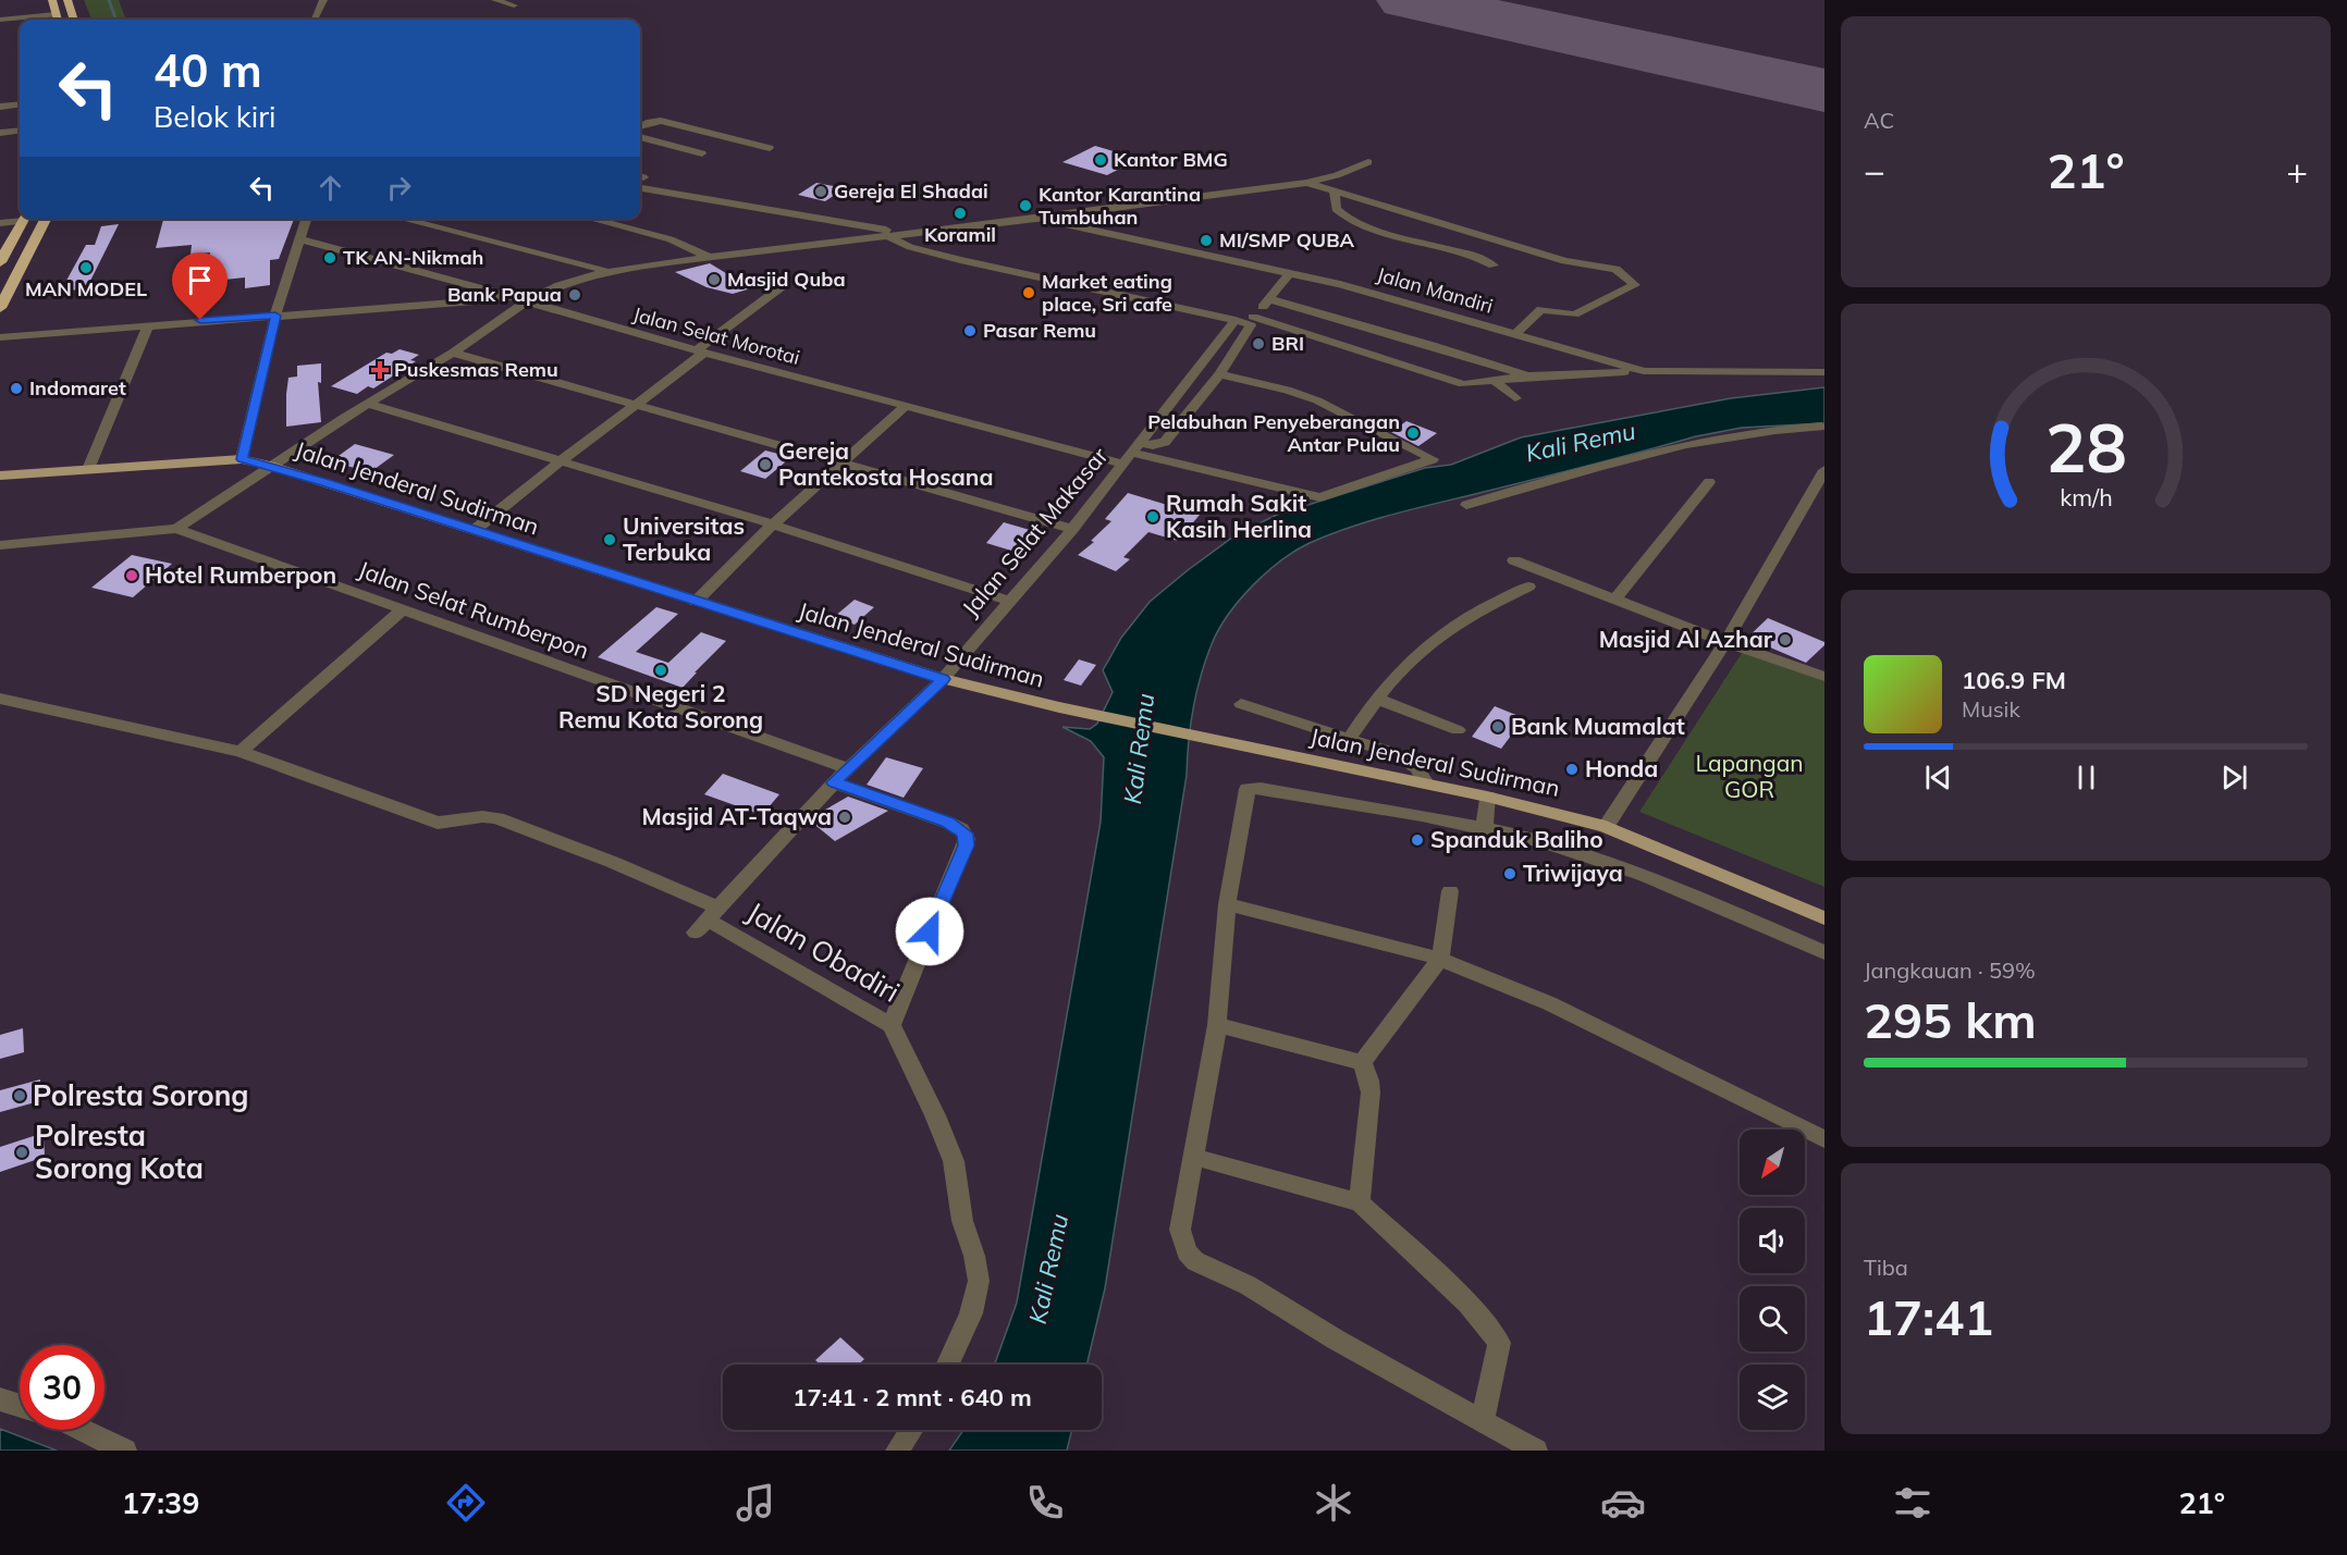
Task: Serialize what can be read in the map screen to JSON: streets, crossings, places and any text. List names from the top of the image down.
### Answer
{
  "streets": {
    "main road": ["Jalan Jenderal Sudirman"],
    "street": [
      "Jalan Mandiri",
      "Jalan Selat Morotai",
      "Jalan Selat Makasar",
      "Jalan Selat Rumberpon",
      "Jalan Obadiri"
    ]
  },
  "crossings": [
    ["Jalan Mandiri", "Jalan Selat Makasar"],
    ["Jalan Selat Morotai", "Jalan Selat Makasar"],
    ["Jalan Jenderal Sudirman", "Jalan Selat Makasar"],
    ["Jalan Selat Makasar", "Jalan Selat Rumberpon"],
    ["Jalan Selat Makasar", "Jalan Obadiri"]
  ],
  "water": ["Kali Remu"],
  "parks": ["Lapangan GOR"],
  "places": {
    "other": [
      "Kantor BMG",
      "Gereja El Shadai",
      "Kantor Karantina Tumbuhan",
      "Koramil",
      "MI/SMP QUBA",
      "TK AN-Nikmah",
      "MAN MODEL",
      "Masjid Quba",
      "Market eating place, Sri cafe",
      "Bank Papua",
      "Pasar Remu",
      "BRI",
      "Indomaret",
      "Pelabuhan Penyeberangan Antar Pulau",
      "Gereja Pantekosta Hosana",
      "Rumah Sakit Kasih Herlina",
      "Universitas Terbuka",
      "Hotel Rumberpon",
      "Masjid Al Azhar",
      "SD Negeri 2 Remu Kota Sorong",
      "Bank Muamalat",
      "Honda",
      "Masjid AT-Taqwa",
      "Spanduk Baliho",
      "Triwijaya",
      "Polresta Sorong",
      "Polresta Sorong Kota"
    ],
    "health": ["Puskesmas Remu"]
  },
  "north": "bottom left",
  "page": {
    "tile": [
      "AC",
      ["Jangkauan · 59%", "295 km"],
      ["Tiba", "17:41"]
    ],
    "turn": ["40 m", "Belok kiri"],
    "heat": ["−", "21°", "+"],
    "song": ["106.9 FM", "Musik"],
    "limit": "30",
    "trip": "17:41 · 2 mnt · 640 m",
    "tabs": ["17:39", "21°"],
    "gauge": ["28", "km/h"]
  }
}
